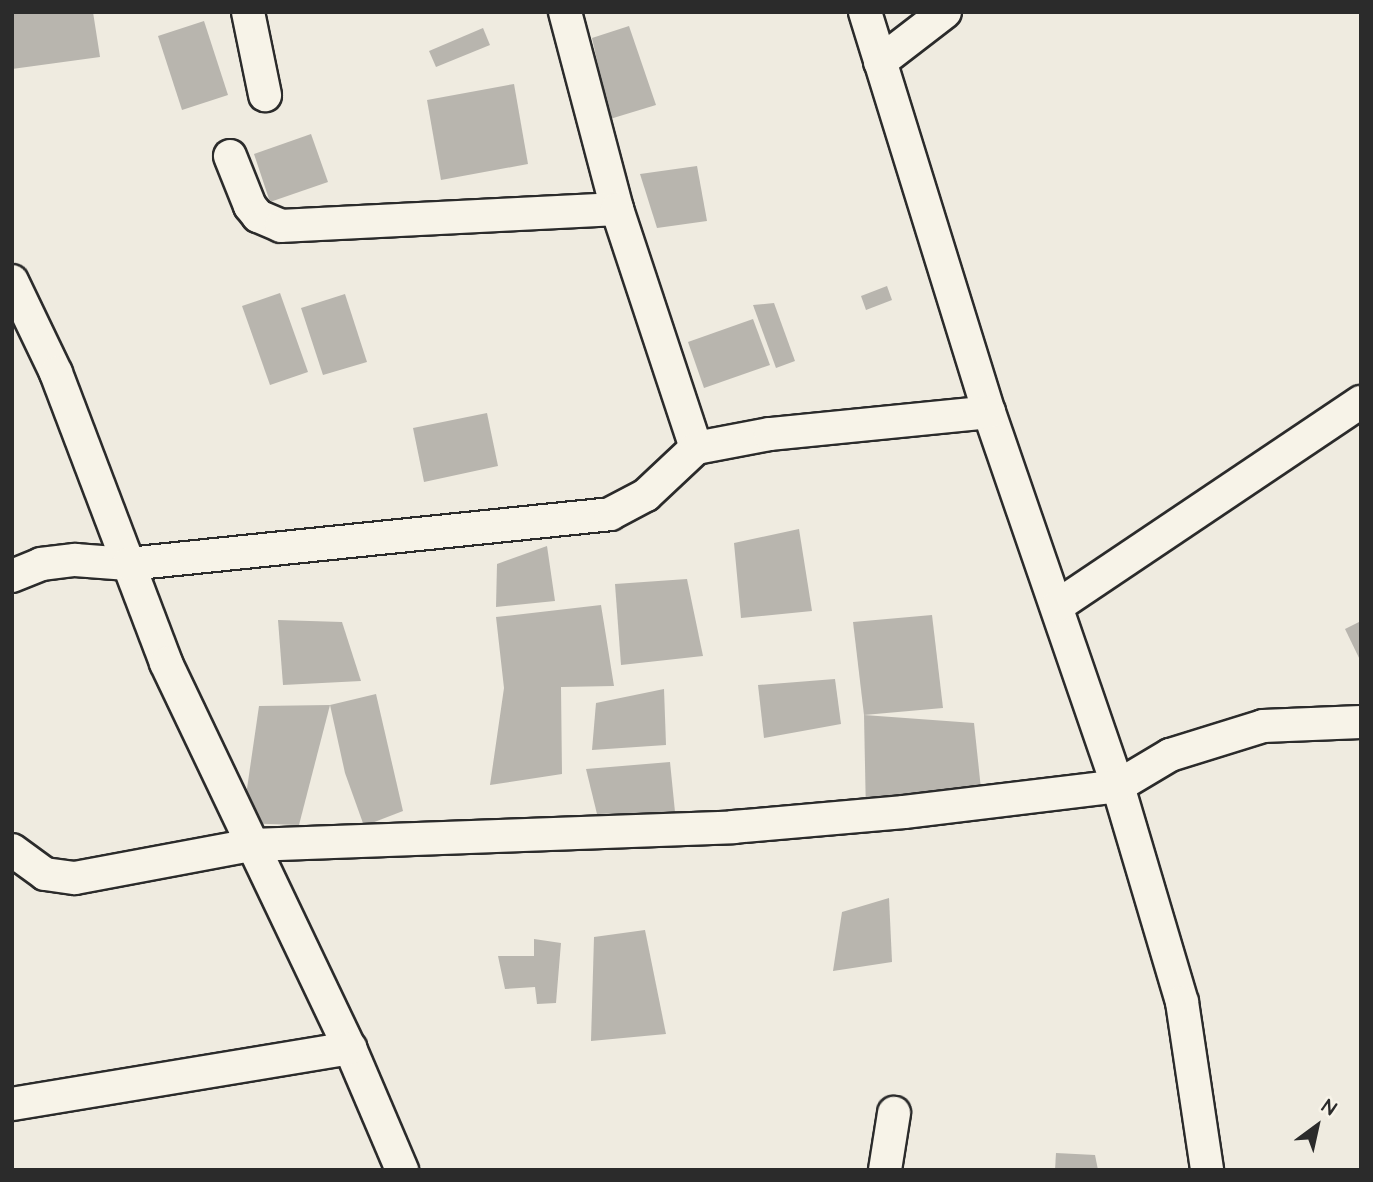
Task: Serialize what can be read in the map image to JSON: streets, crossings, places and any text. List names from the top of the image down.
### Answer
{
  "north": "top right"
}
